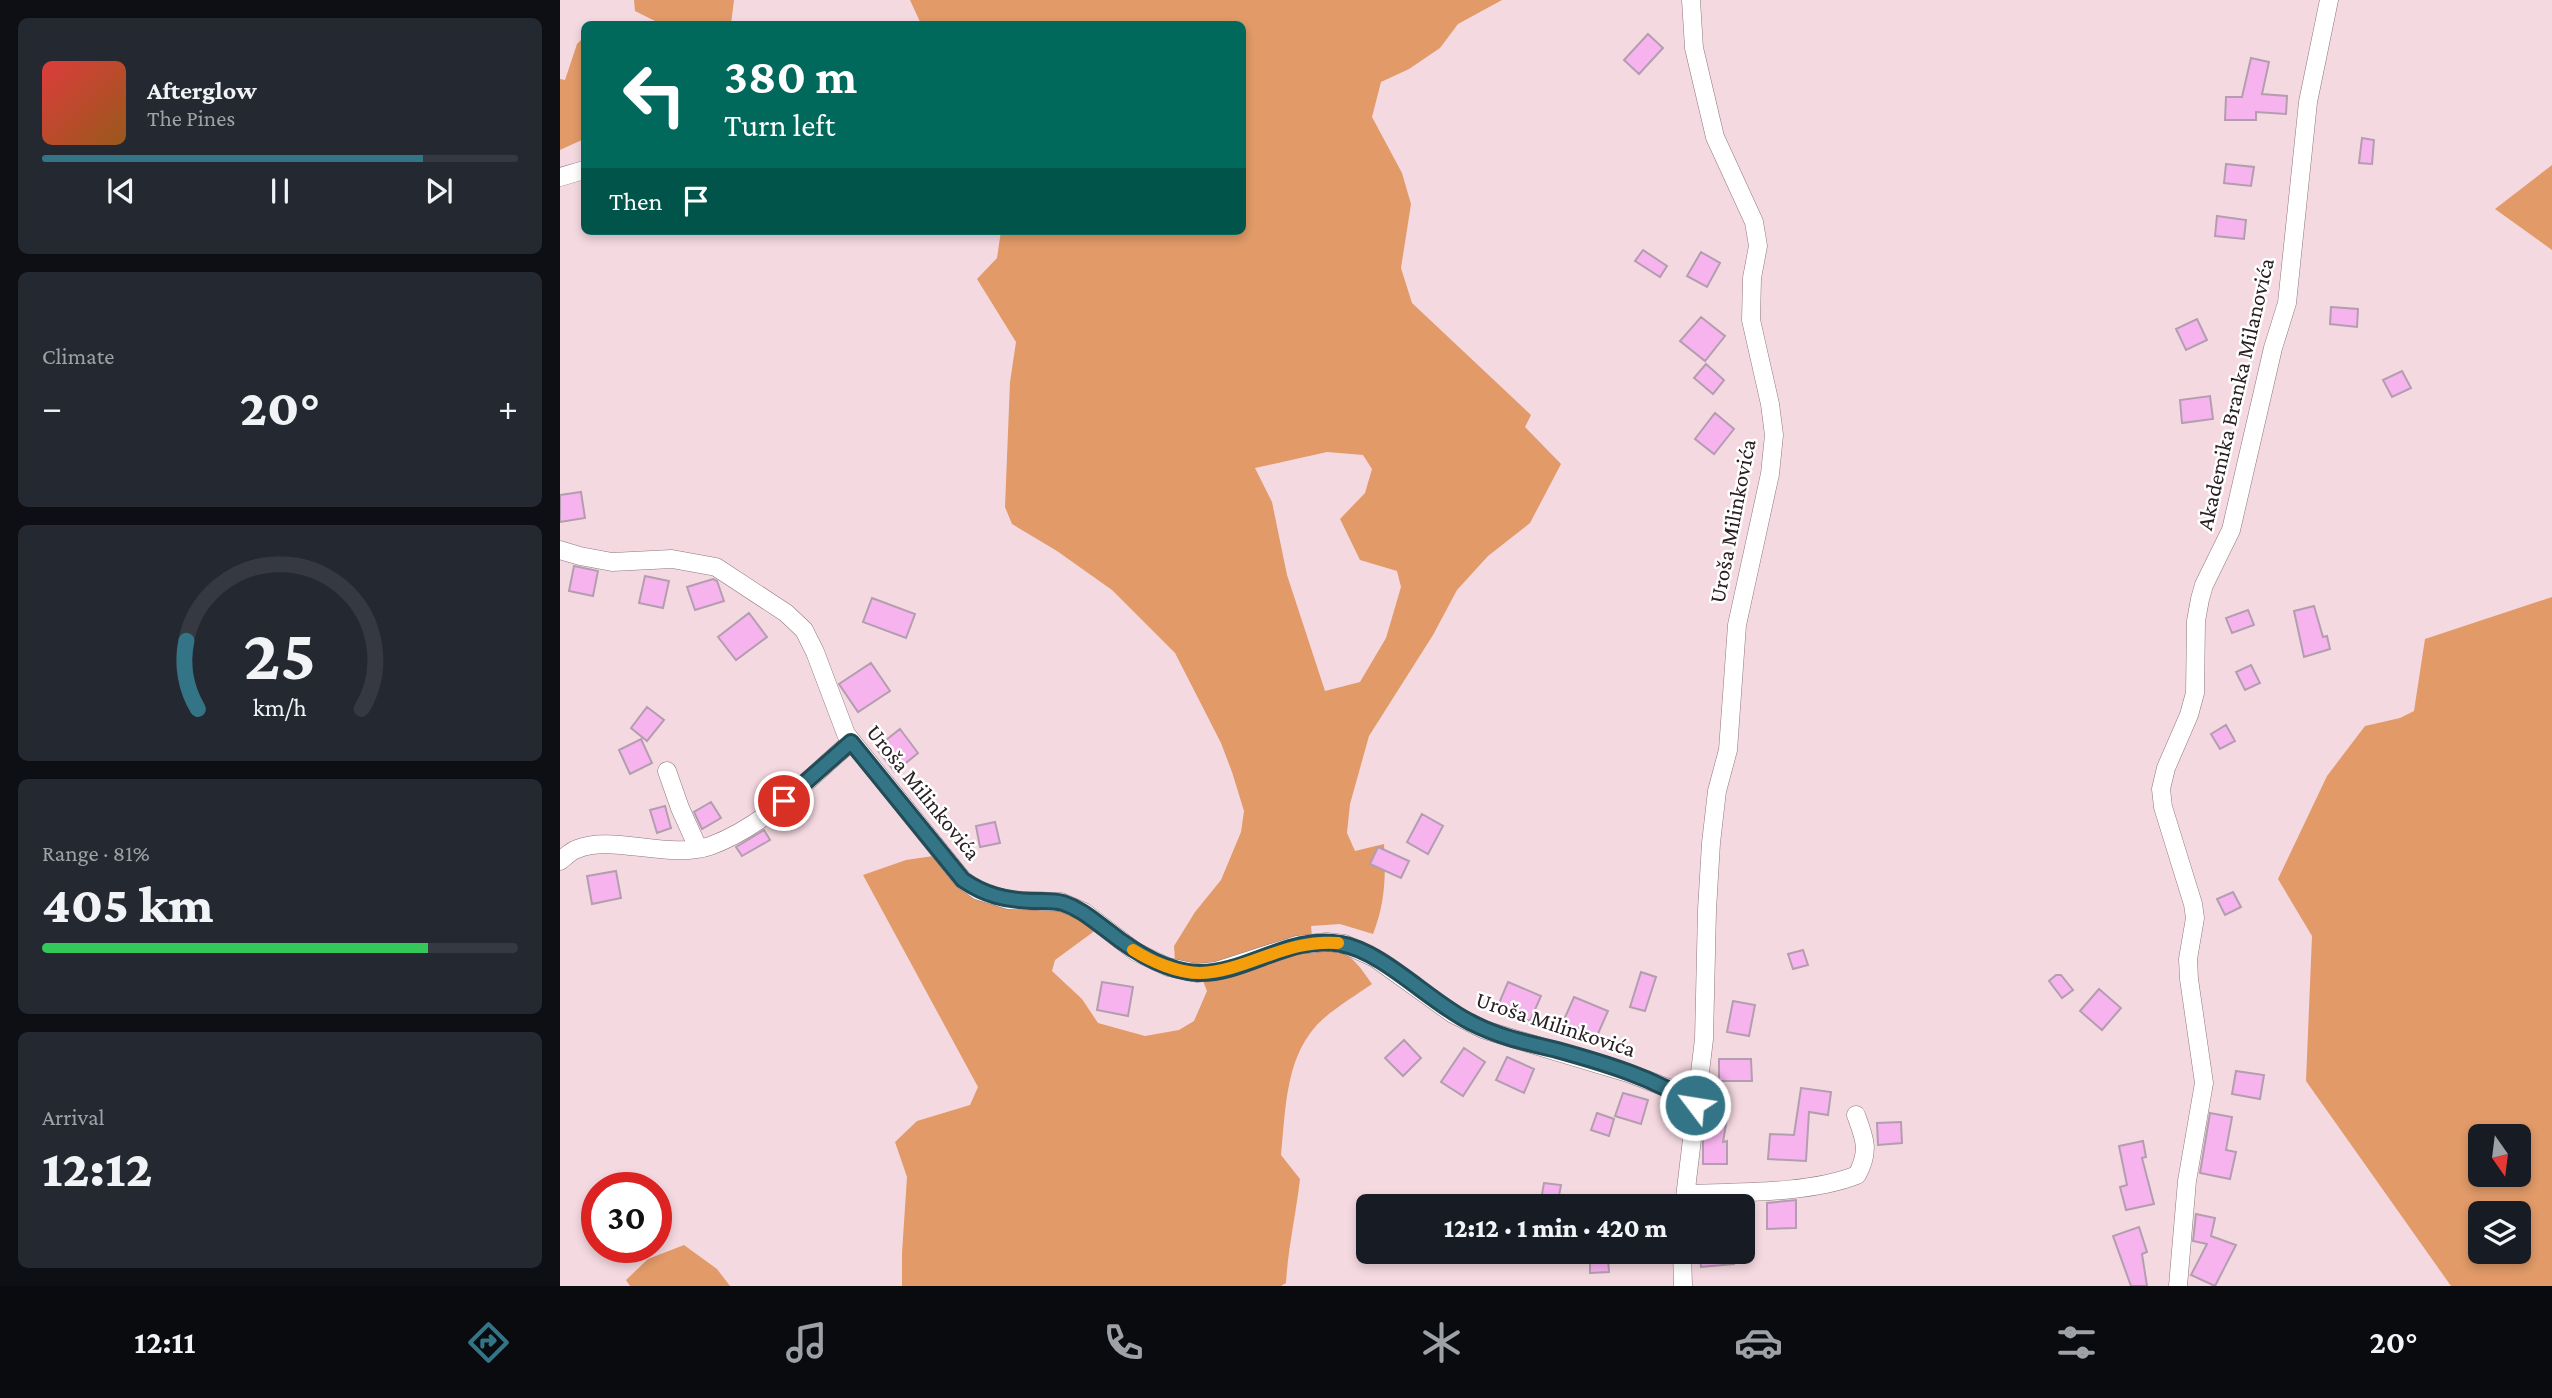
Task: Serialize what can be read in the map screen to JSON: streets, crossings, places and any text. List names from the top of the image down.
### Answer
{
  "streets": {
    "street": ["Akademika Branka Milanovića", "Uroša Milinkovića"]
  },
  "north": "bottom",
  "page": {
    "turn": ["380 m", "Turn left"],
    "song": ["Afterglow", "The Pines"],
    "then": "Then",
    "tile": [
      "Climate",
      ["Range · 81%", "405 km"],
      ["Arrival", "12:12"]
    ],
    "heat": ["−", "20°", "+"],
    "limit": "30",
    "trip": "12:12 · 1 min · 420 m",
    "tabs": ["12:11", "20°"],
    "gauge": ["25", "km/h"]
  }
}
